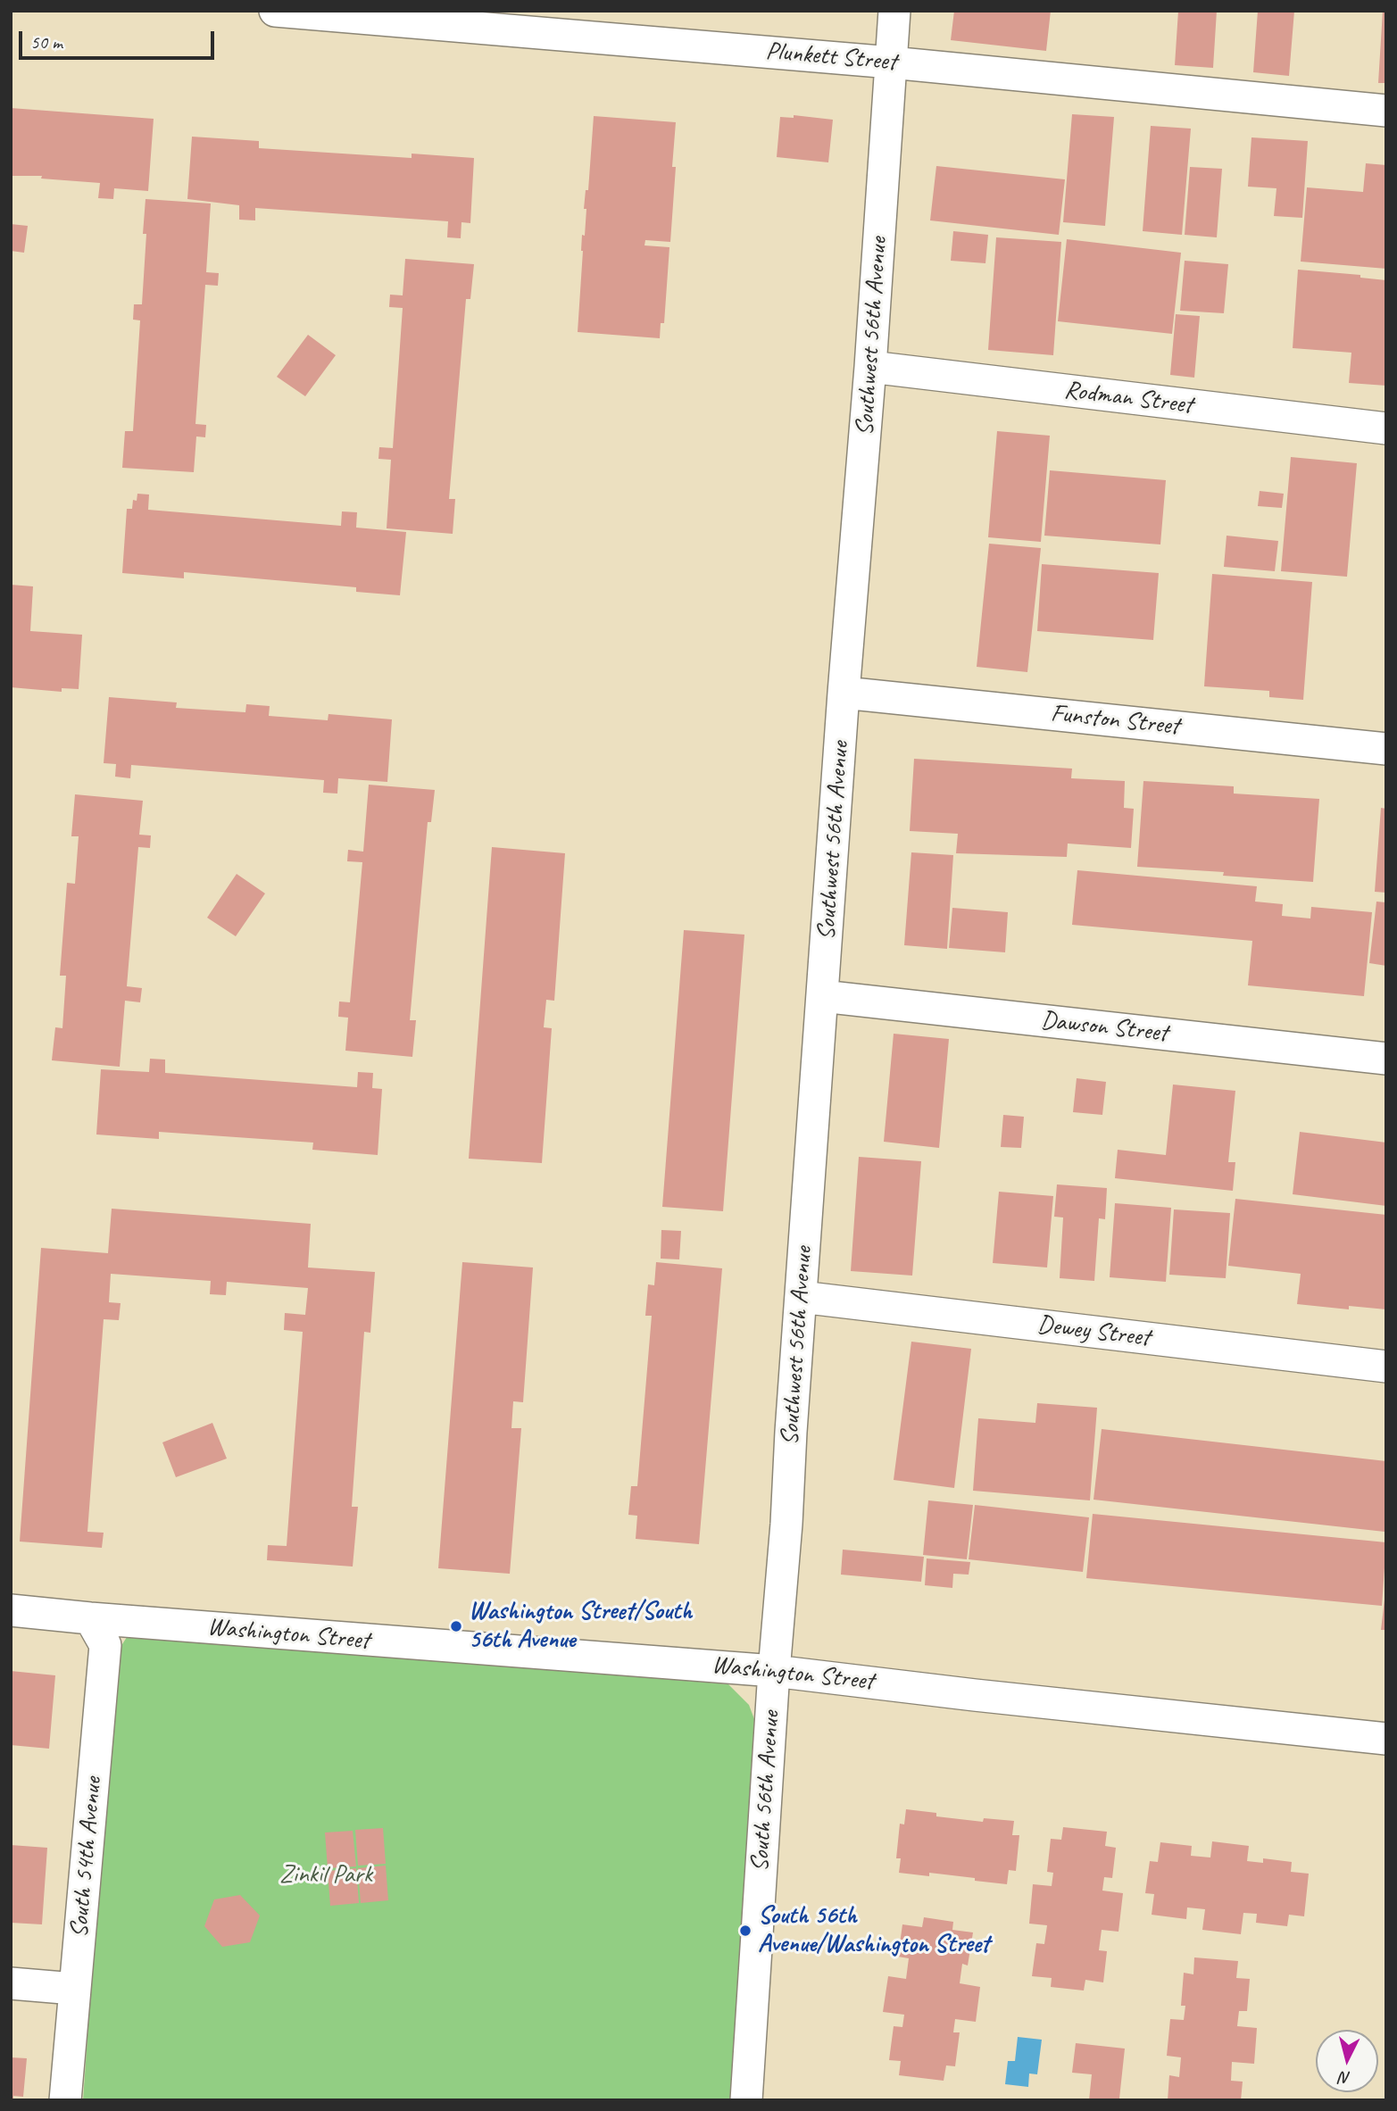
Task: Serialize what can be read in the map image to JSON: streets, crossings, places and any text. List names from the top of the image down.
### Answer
{
  "streets": {
    "street": [
      "Plunkett Street",
      "Southwest 56th Avenue",
      "Rodman Street",
      "Funston Street",
      "Dawson Street",
      "Dewey Street",
      "Washington Street",
      "South 56th Avenue",
      "South 54th Avenue"
    ]
  },
  "crossings": [
    ["Plunkett Street", "Southwest 56th Avenue"],
    ["Southwest 56th Avenue", "Rodman Street"],
    ["Southwest 56th Avenue", "Funston Street"],
    ["Southwest 56th Avenue", "Dawson Street"],
    ["Southwest 56th Avenue", "Dewey Street"],
    ["Southwest 56th Avenue", "Washington Street"],
    ["Southwest 56th Avenue", "South 56th Avenue"],
    ["Washington Street", "South 56th Avenue"],
    ["Washington Street", "South 54th Avenue"]
  ],
  "parks": ["Zinkil Park"],
  "places": ["Washington Street/South 56th Avenue", "South 56th Avenue/Washington Street"],
  "scale_bar": "50 m",
  "north": "bottom"
}
